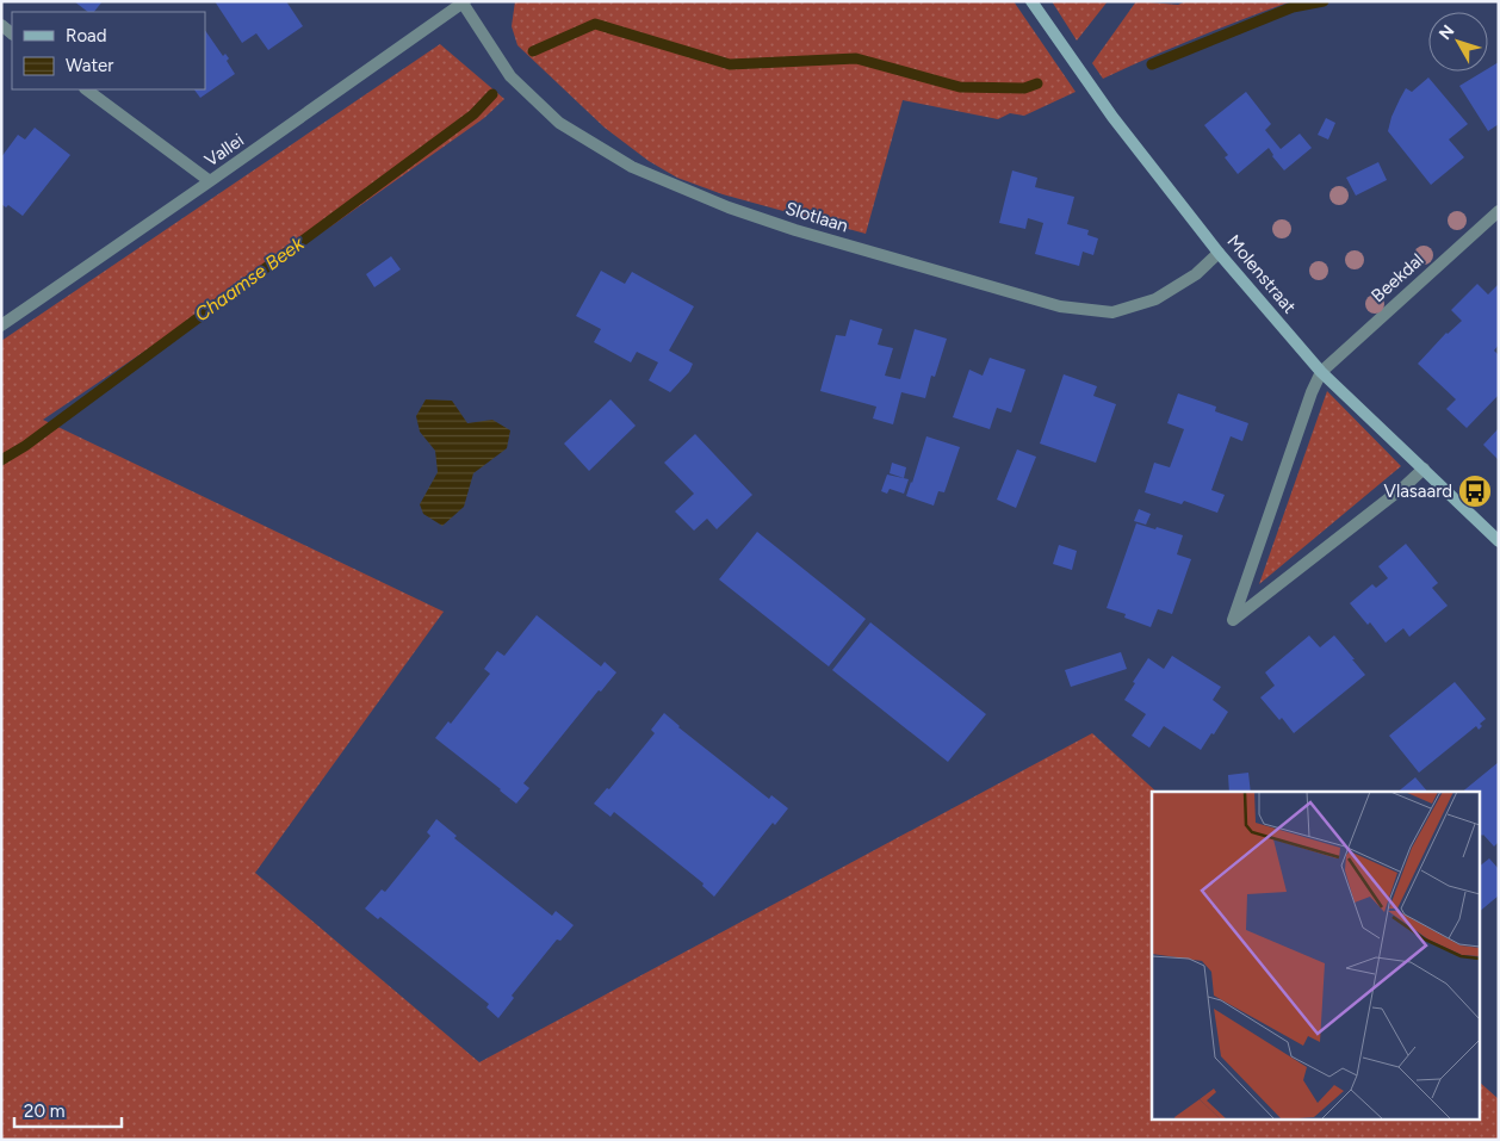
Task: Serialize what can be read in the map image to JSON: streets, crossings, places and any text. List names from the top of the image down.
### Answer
{
  "streets": {
    "main road": ["Molenstraat"],
    "street": ["Vallei", "Slotlaan", "Beekdal"]
  },
  "crossings": [
    ["Vallei", "Slotlaan"],
    ["Slotlaan", "Molenstraat"],
    ["Molenstraat", "Beekdal"]
  ],
  "water": ["Chaamse Beek"],
  "places": {
    "bus stop": ["Vlasaard"]
  },
  "legend": ["Road", "Water"],
  "scale_bar": "20 m",
  "north": "top left"
}
